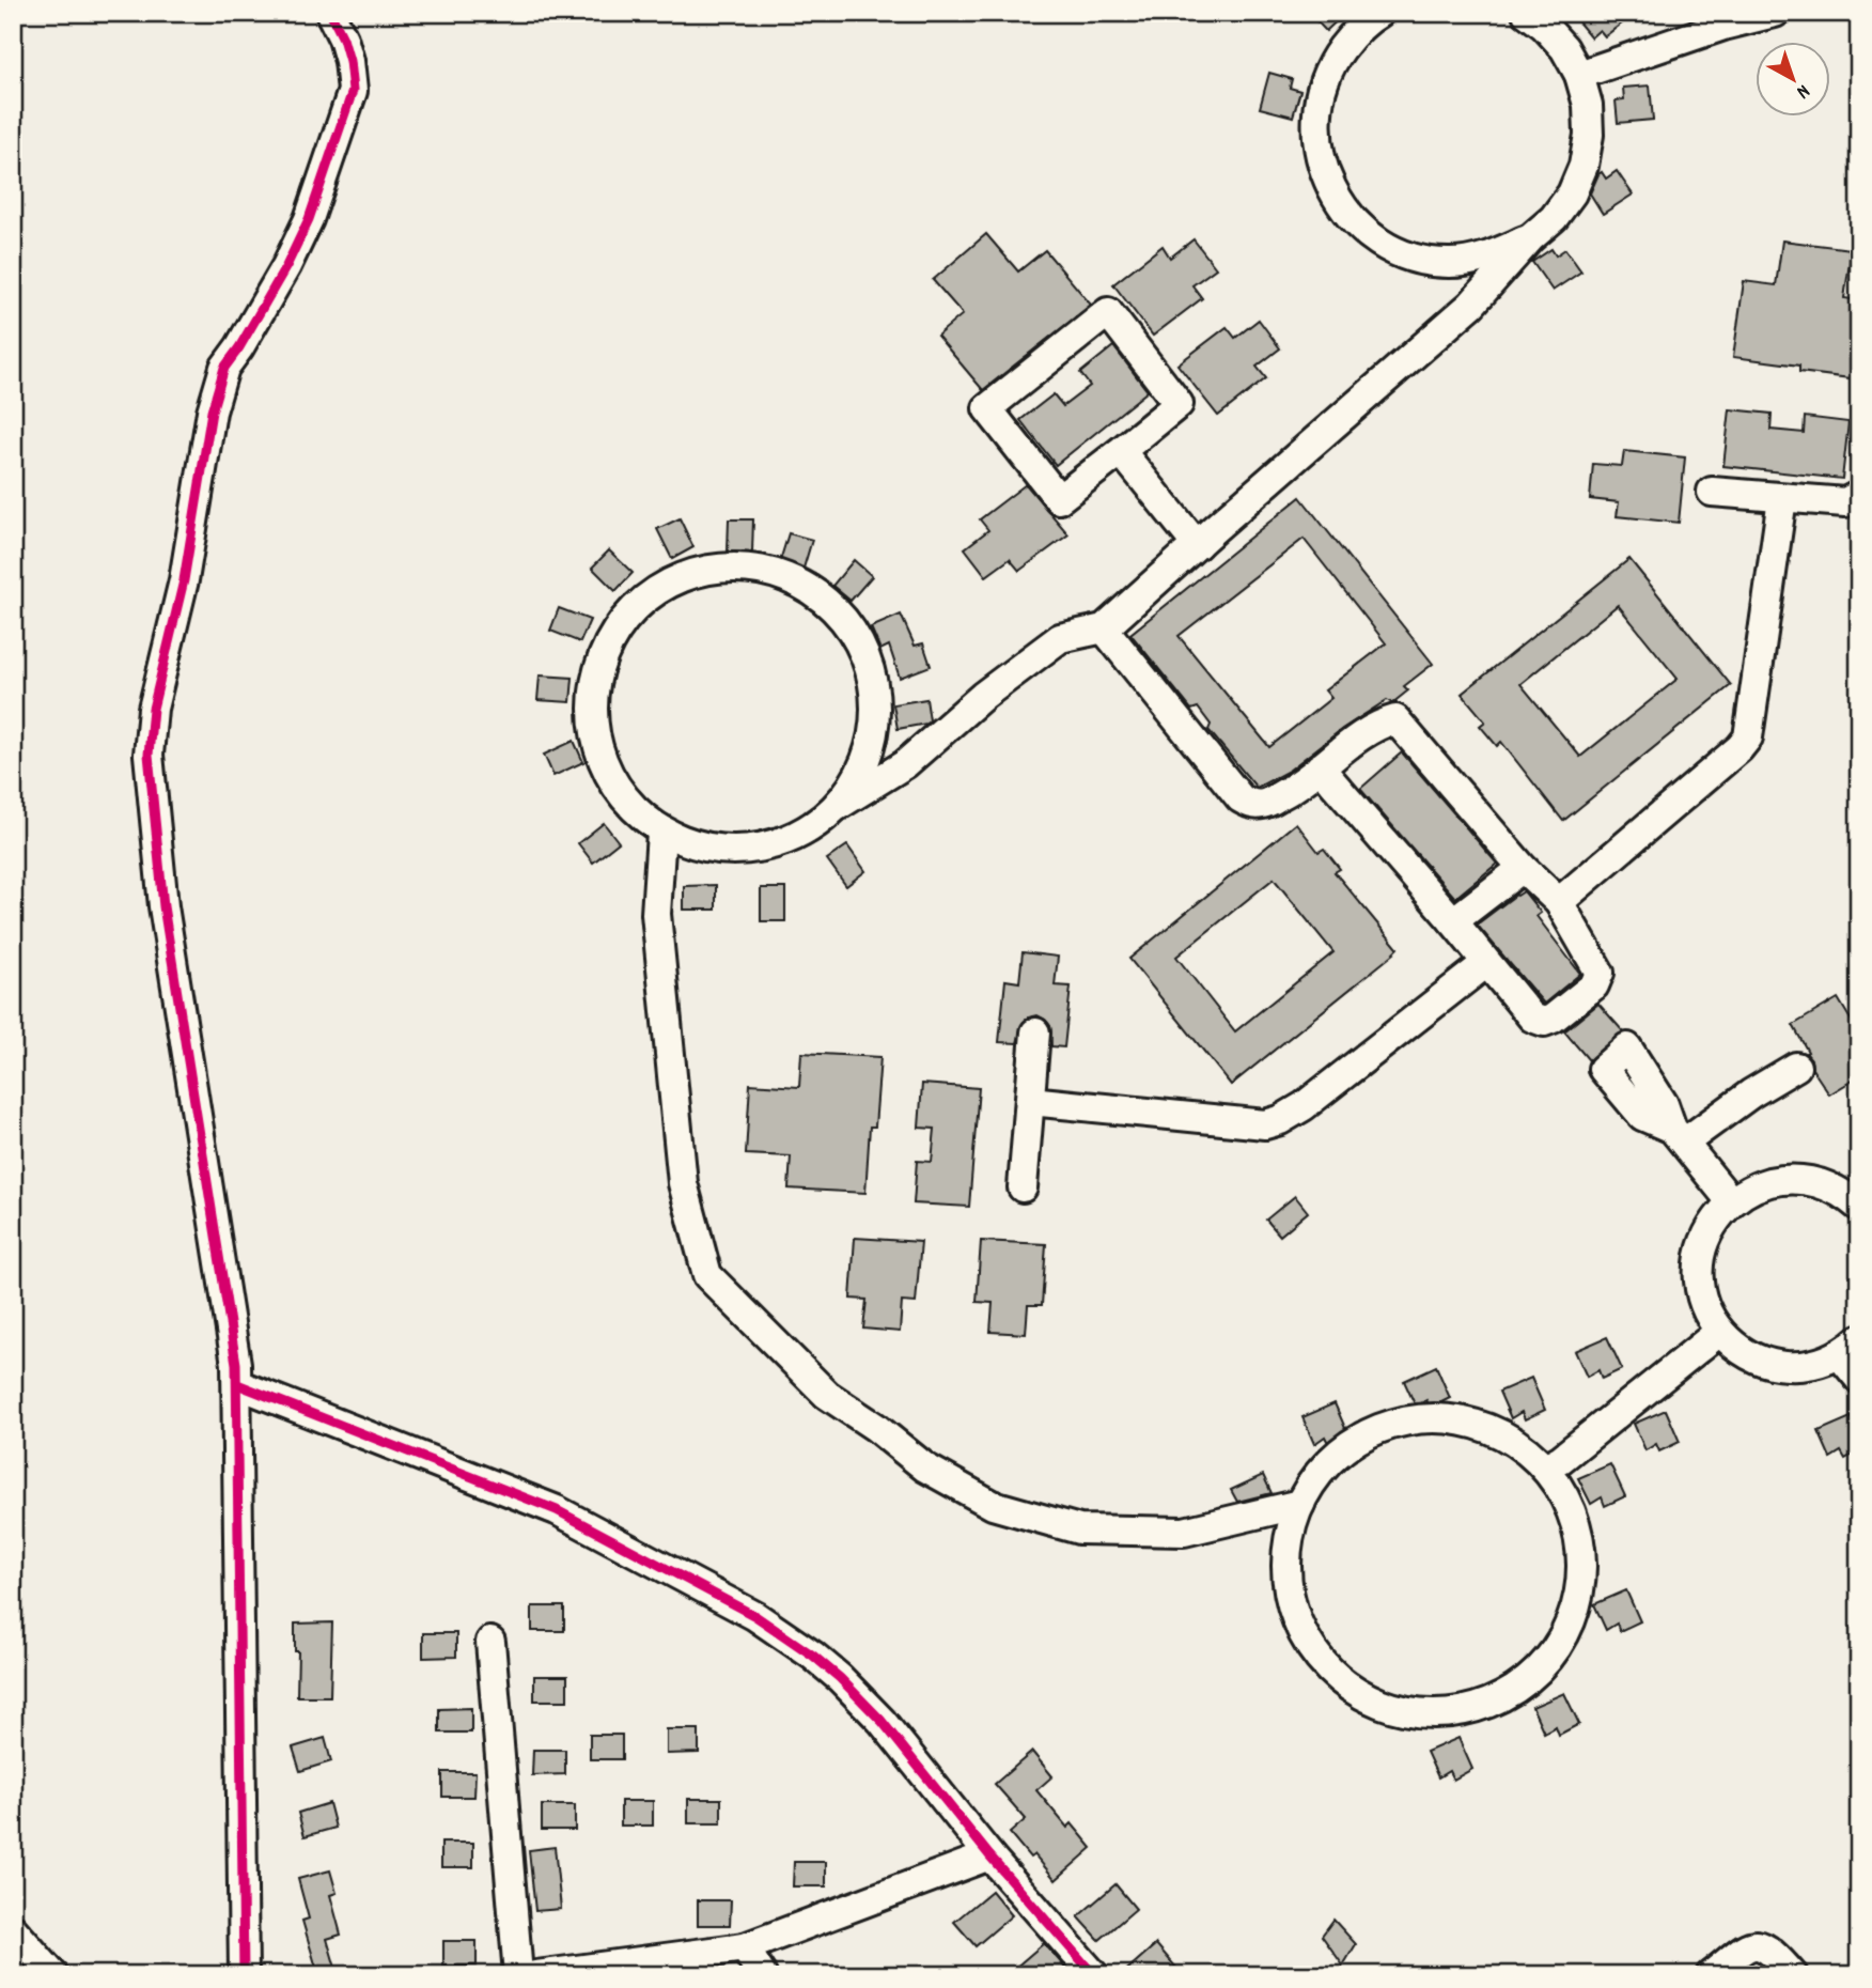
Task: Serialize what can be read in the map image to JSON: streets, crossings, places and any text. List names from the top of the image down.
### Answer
{
  "north": "bottom right"
}
